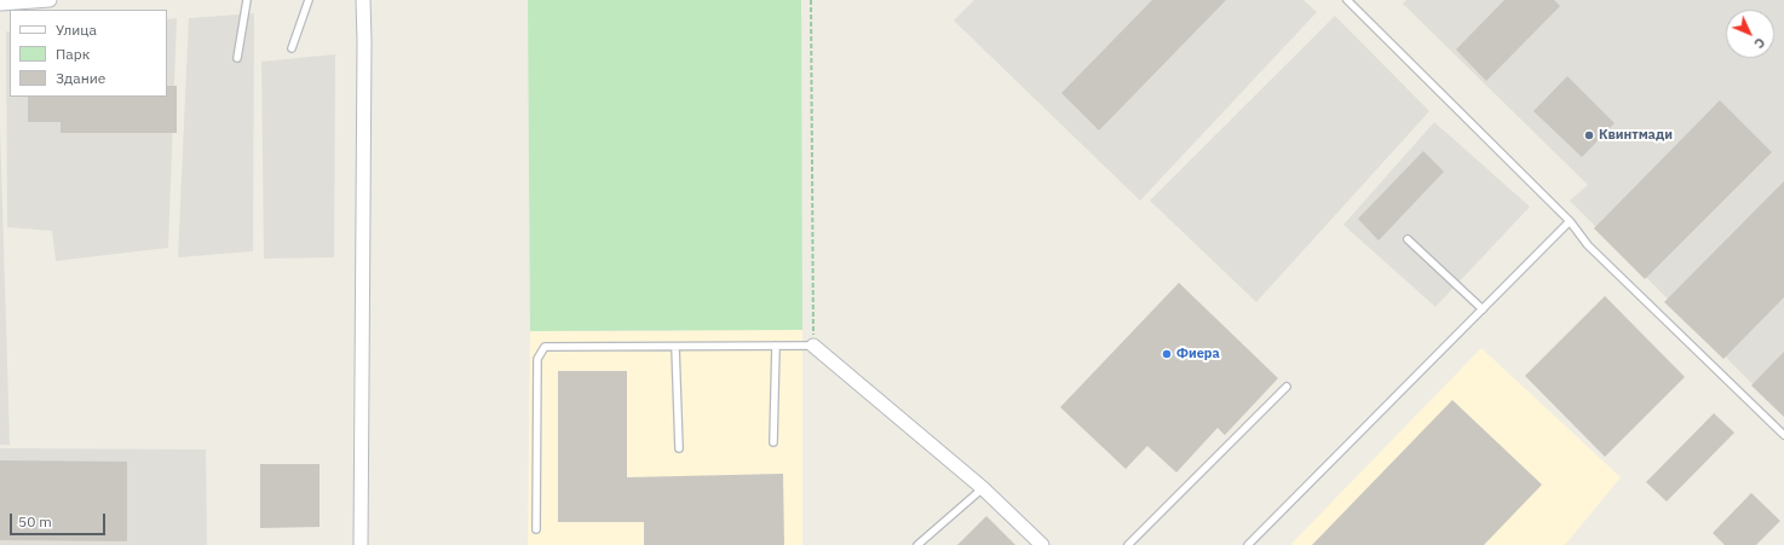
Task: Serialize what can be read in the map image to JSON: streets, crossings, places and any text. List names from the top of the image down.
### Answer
{
  "places": ["Квинтмади", "Фиера"],
  "legend": ["Улица", "Парк", "Здание"],
  "scale_bar": "50 m",
  "north": "bottom right"
}
